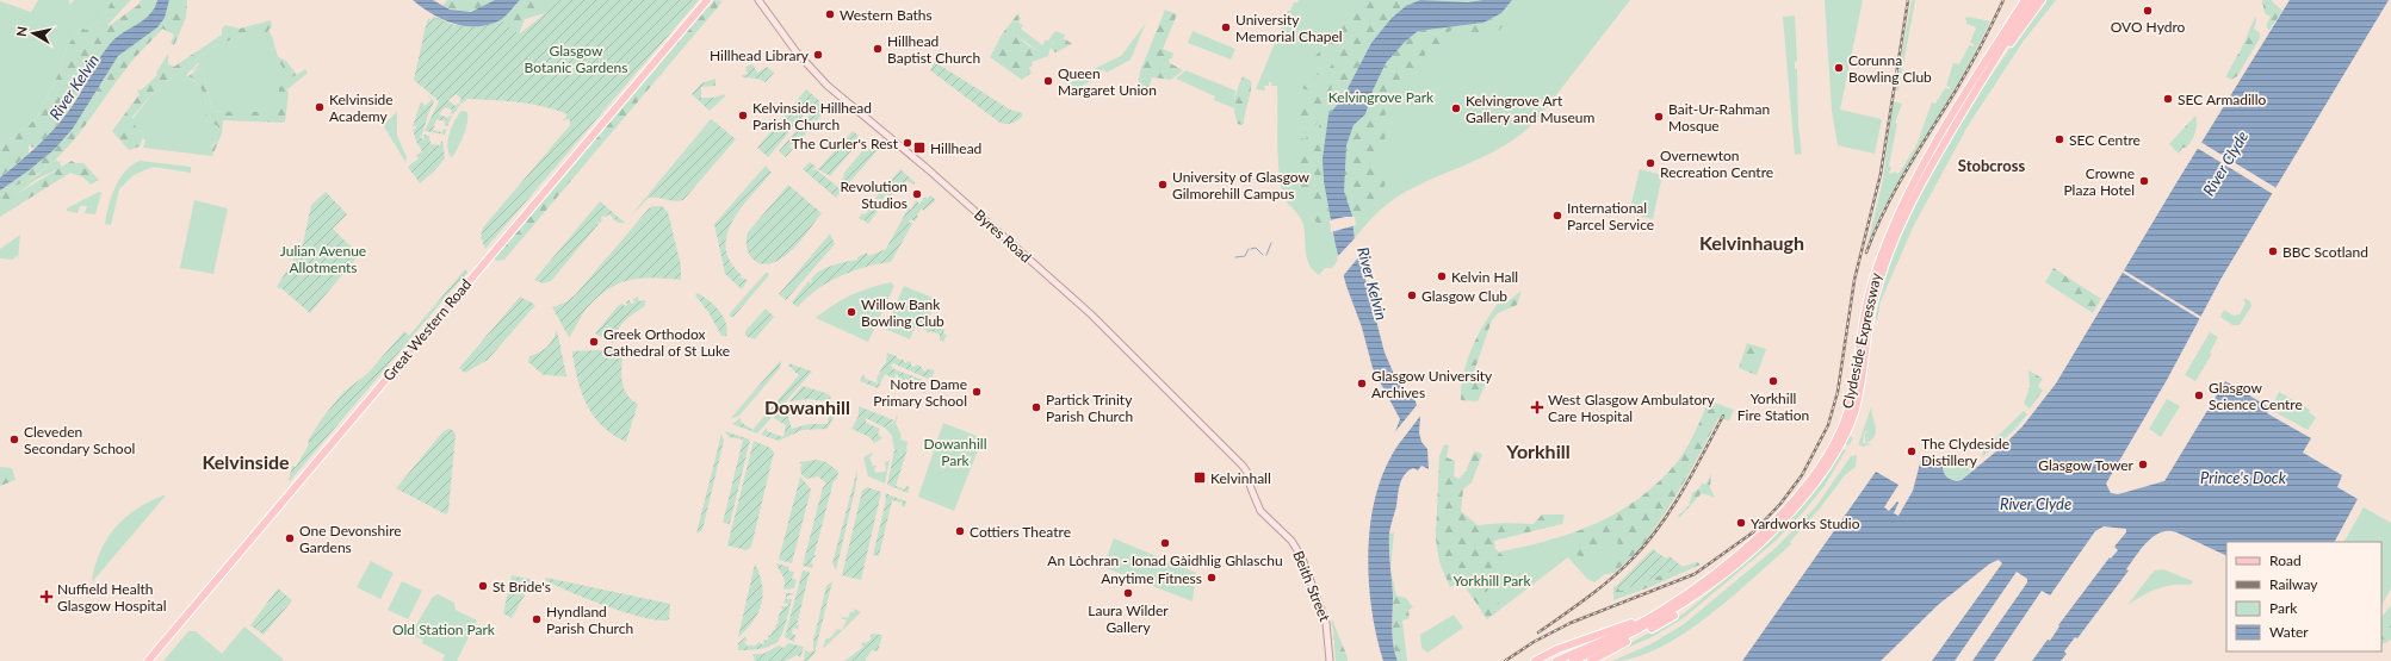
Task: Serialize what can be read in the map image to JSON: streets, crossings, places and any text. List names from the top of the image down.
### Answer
{
  "streets": {
    "main road": [
      "Byres Road",
      "Great Western Road",
      "Clydeside Expressway",
      "Beith Street"
    ]
  },
  "crossings": [
    ["Byres Road", "Beith Street"]
  ],
  "districts": [
    "Stobcross",
    "Kelvinhaugh",
    "Dowanhill",
    "Yorkhill",
    "Kelvinside"
  ],
  "water": ["River Kelvin", "River Clyde", "Prince's Dock"],
  "parks": [
    "Glasgow Botanic Gardens",
    "Kelvingrove Park",
    "Julian Avenue Allotments",
    "Dowanhill Park",
    "Yorkhill Park",
    "Old Station Park"
  ],
  "places": {
    "other": [
      "OVO Hydro",
      "Western Baths",
      "University Memorial Chapel",
      "Hillhead Baptist Church",
      "Hillhead Library",
      "Corunna Bowling Club",
      "Queen Margaret Union",
      "SEC Armadillo",
      "Kelvinside Academy",
      "Kelvingrove Art Gallery and Museum",
      "Kelvinside Hillhead Parish Church",
      "Bait-Ur-Rahman Mosque",
      "SEC Centre",
      "The Curler's Rest",
      "Overnewton Recreation Centre",
      "Crowne Plaza Hotel",
      "University of Glasgow Gilmorehill Campus",
      "Revolution Studios",
      "International Parcel Service",
      "BBC Scotland",
      "Kelvin Hall",
      "Glasgow Club",
      "Willow Bank Bowling Club",
      "Greek Orthodox Cathedral of St Luke",
      "Yorkhill Fire Station",
      "Glasgow University Archives",
      "Notre Dame Primary School",
      "Glasgow Science Centre",
      "Partick Trinity Parish Church",
      "Cleveden Secondary School",
      "The Clydeside Distillery",
      "Glasgow Tower",
      "Yardworks Studio",
      "Cottiers Theatre",
      "One Devonshire Gardens",
      "An Lòchran - Ionad Gàidhlig Ghlaschu",
      "Anytime Fitness",
      "St Bride's",
      "Laura Wilder Gallery",
      "Hyndland Parish Church"
    ],
    "transit": ["Hillhead", "Kelvinhall"],
    "health": ["West Glasgow Ambulatory Care Hospital", "Nuffield Health Glasgow Hospital"]
  },
  "legend": [
    "Road",
    "Railway",
    "Park",
    "Water"
  ],
  "north": "left"
}
